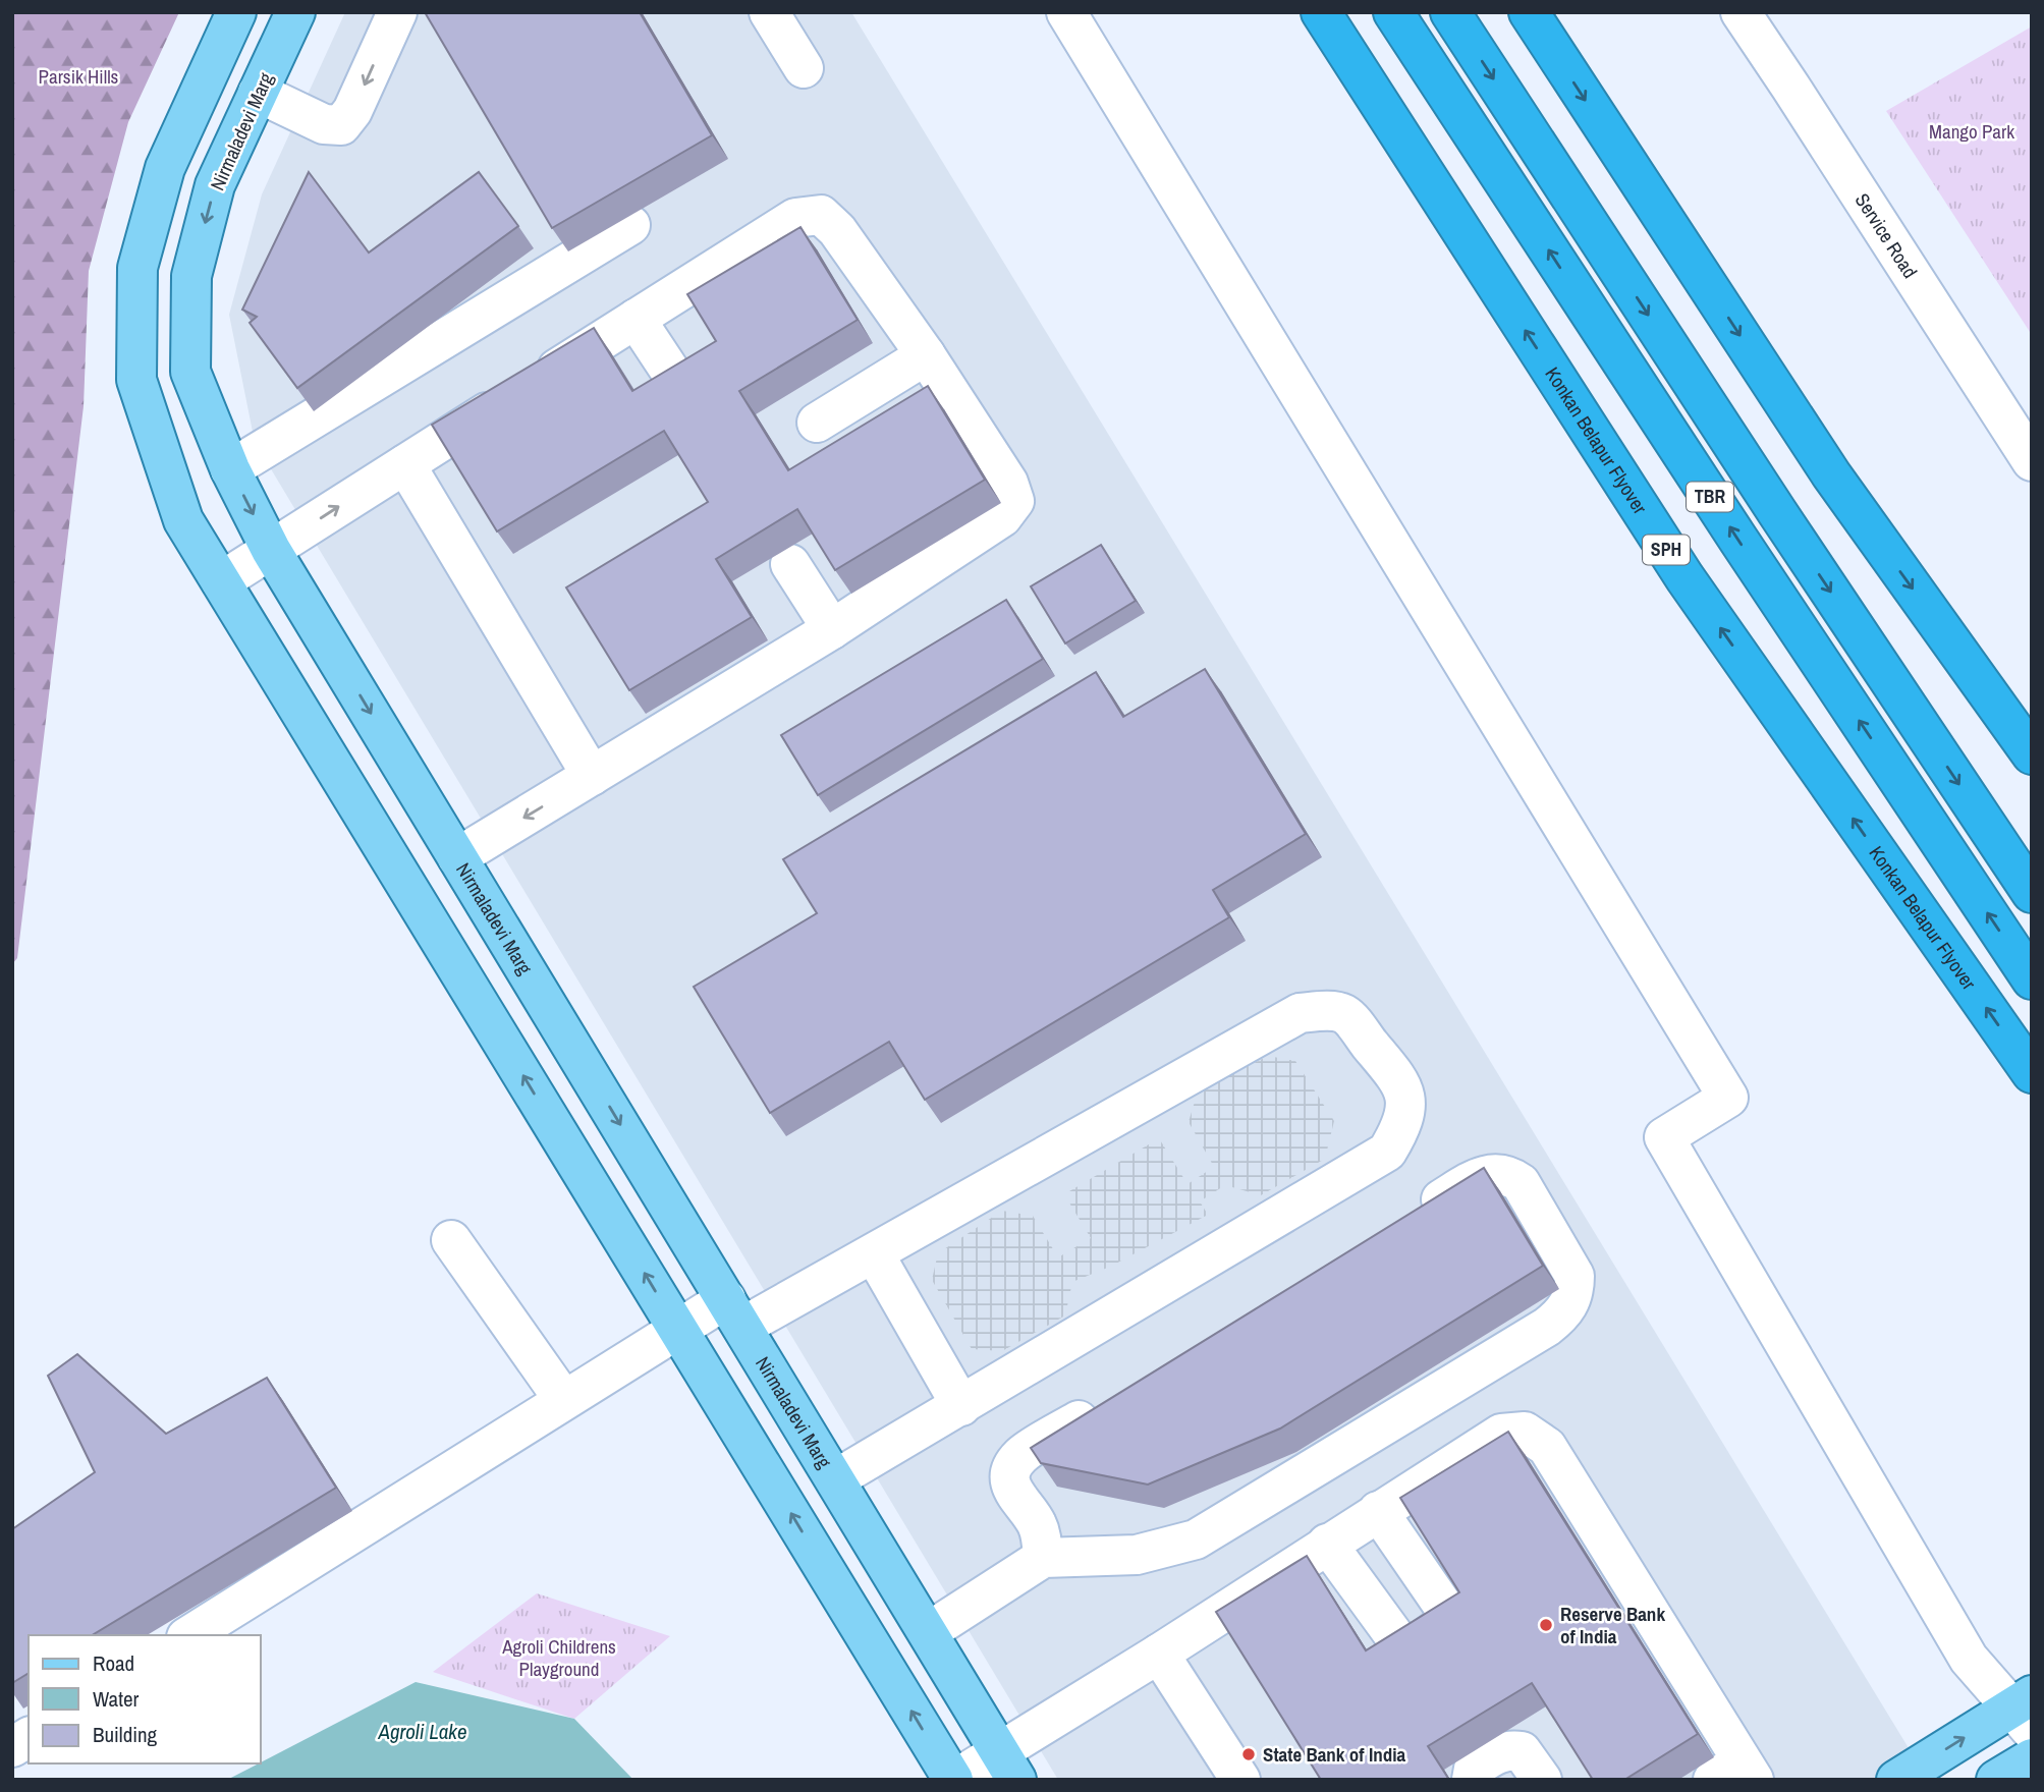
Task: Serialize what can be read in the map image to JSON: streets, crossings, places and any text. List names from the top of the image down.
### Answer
{
  "streets": {
    "highway": ["Konkan Belapur Flyover", "TBR", "SPH"],
    "main road": ["Nirmaladevi Marg"],
    "street": ["Service Road"]
  },
  "water": ["Agroli Lake"],
  "parks": ["Parsik Hills", "Mango Park", "Agroli Childrens Playground"],
  "places": ["Reserve Bank of India", "State Bank of India"],
  "legend": ["Road", "Water", "Building"]
}
